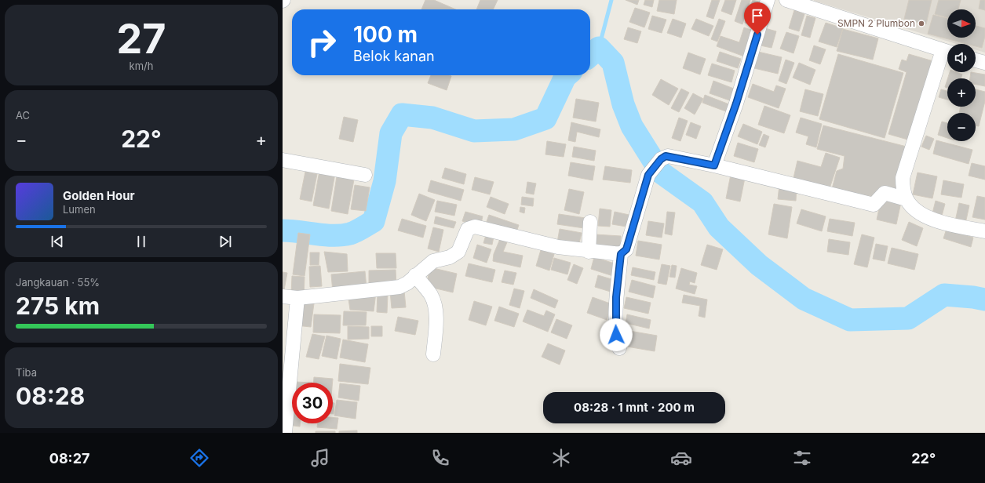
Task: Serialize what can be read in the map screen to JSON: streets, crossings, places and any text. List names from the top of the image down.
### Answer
{
  "places": ["SMPN 2 Plumbon"],
  "north": "right",
  "page": {
    "tile": [
      ["27", "km/h"],
      "AC",
      ["Jangkauan · 55%", "275 km"],
      ["Tiba", "08:28"]
    ],
    "map_buttons": ["+", "−"],
    "turn": ["100 m", "Belok kanan"],
    "heat": ["−", "22°", "+"],
    "song": ["Golden Hour", "Lumen"],
    "limit": "30",
    "trip": "08:28 · 1 mnt · 200 m",
    "tabs": ["08:27", "22°"]
  }
}
